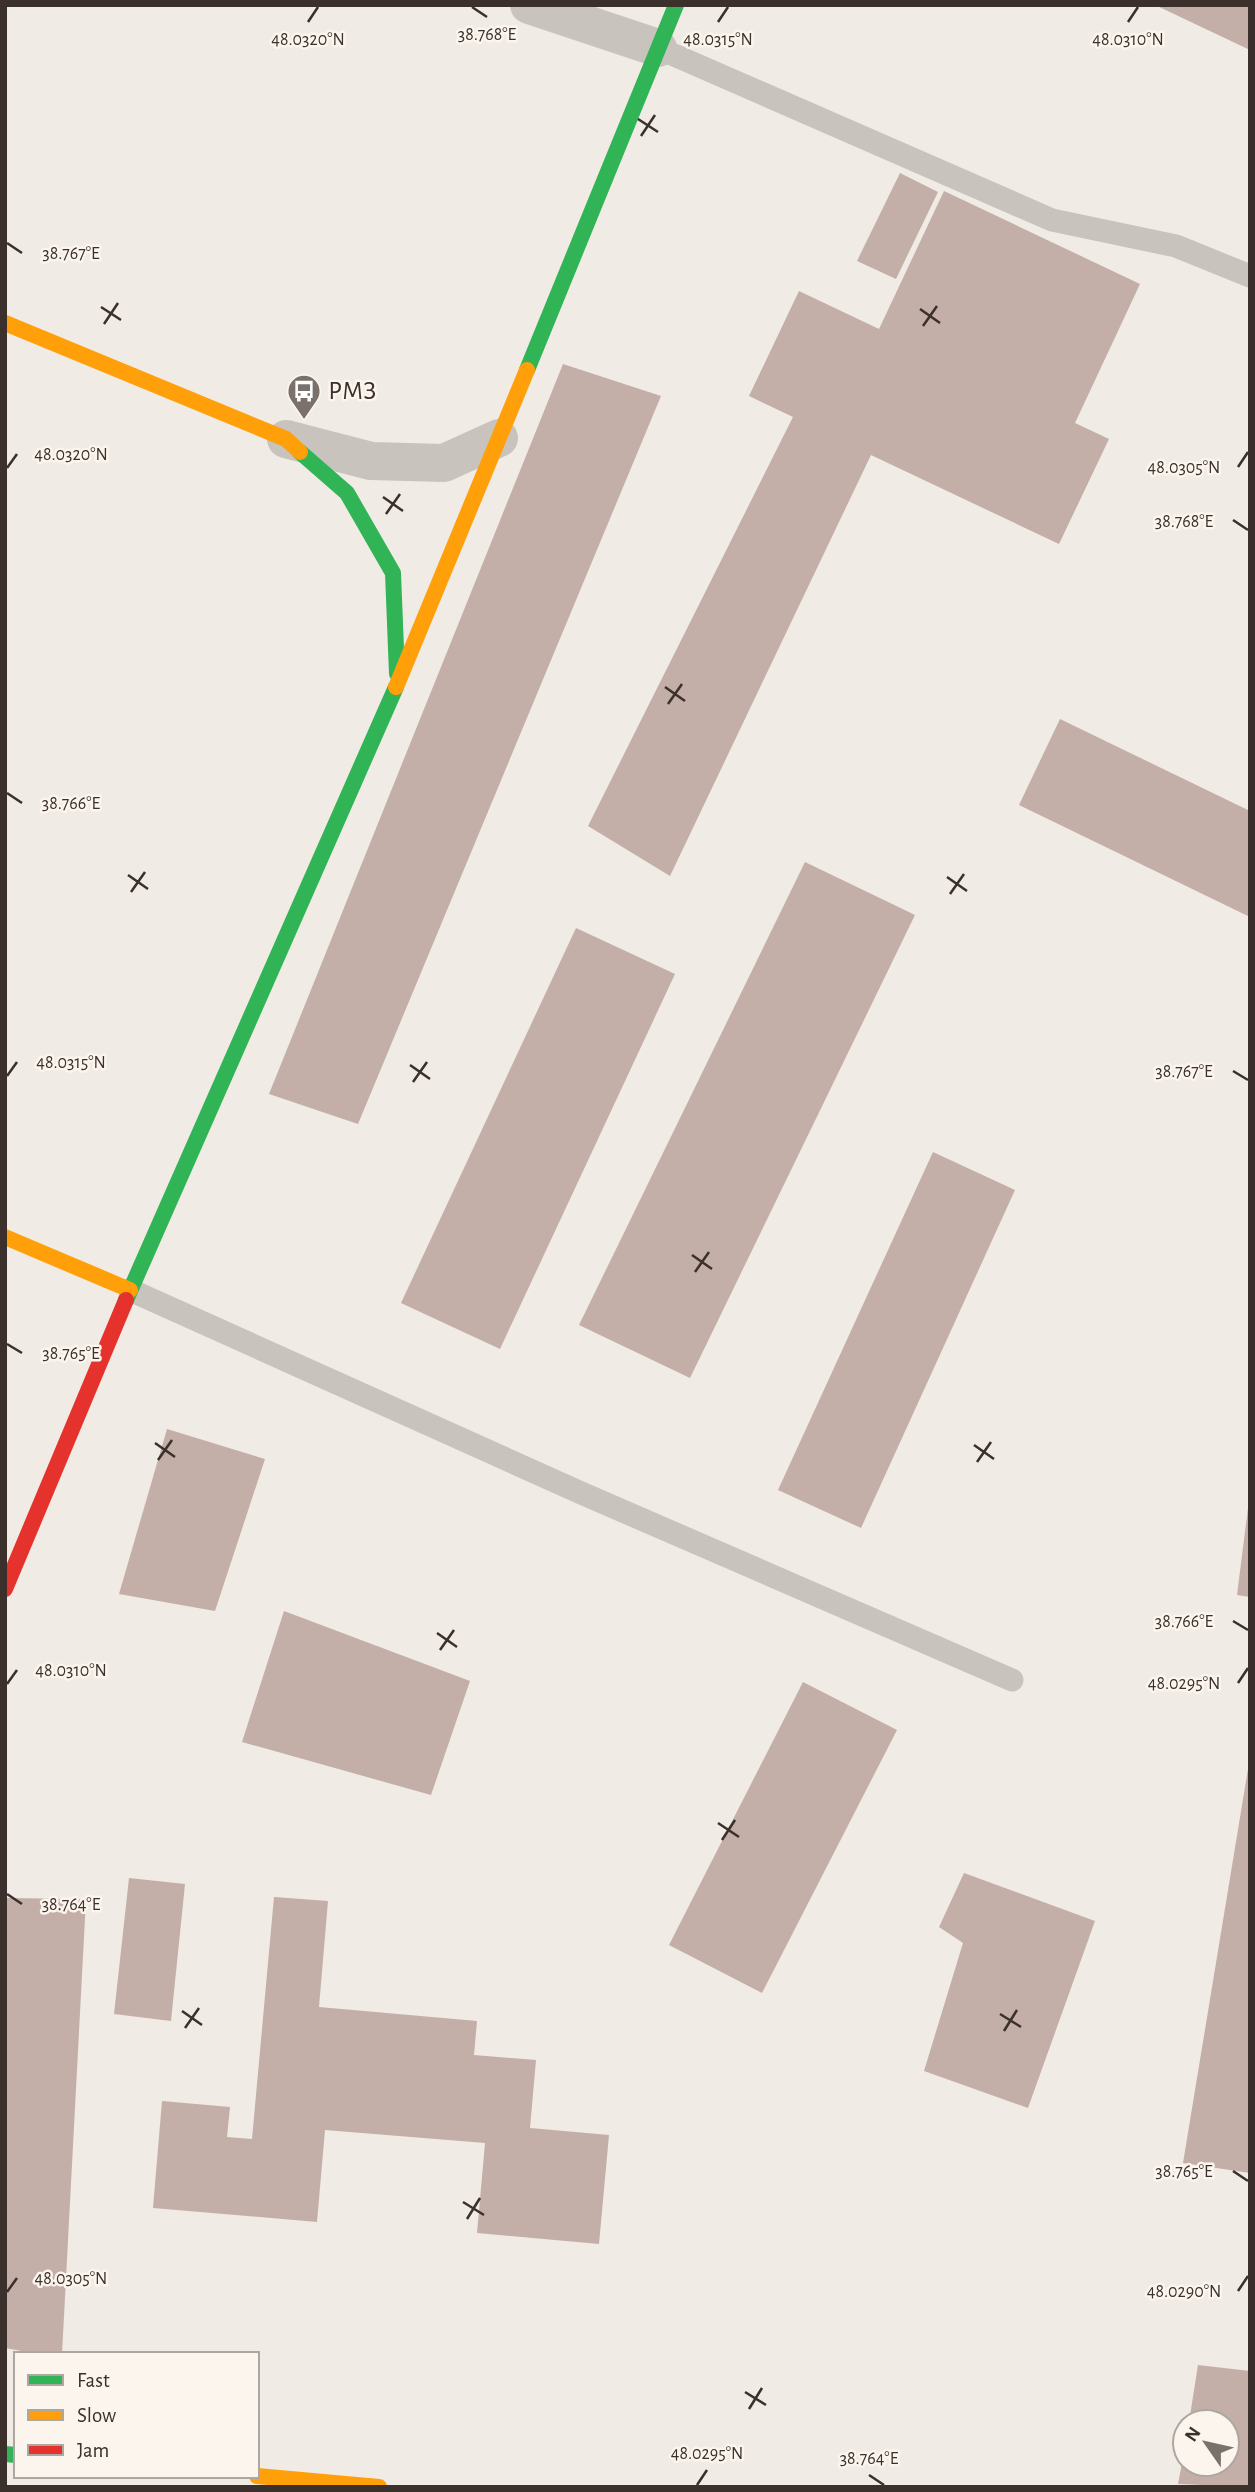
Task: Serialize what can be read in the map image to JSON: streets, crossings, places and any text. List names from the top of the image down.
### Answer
{
  "places": {
    "bus stop": ["РМЗ"]
  },
  "legend": ["Fast", "Slow", "Jam"],
  "north": "top left",
  "coordinates": [
    "38.768°E",
    "48.0320°N",
    "48.0315°N",
    "48.0310°N",
    "38.767°E",
    "48.0305°N",
    "38.766°E",
    "38.765°E",
    "48.0295°N",
    "38.764°E",
    "48.0290°N"
  ]
}
